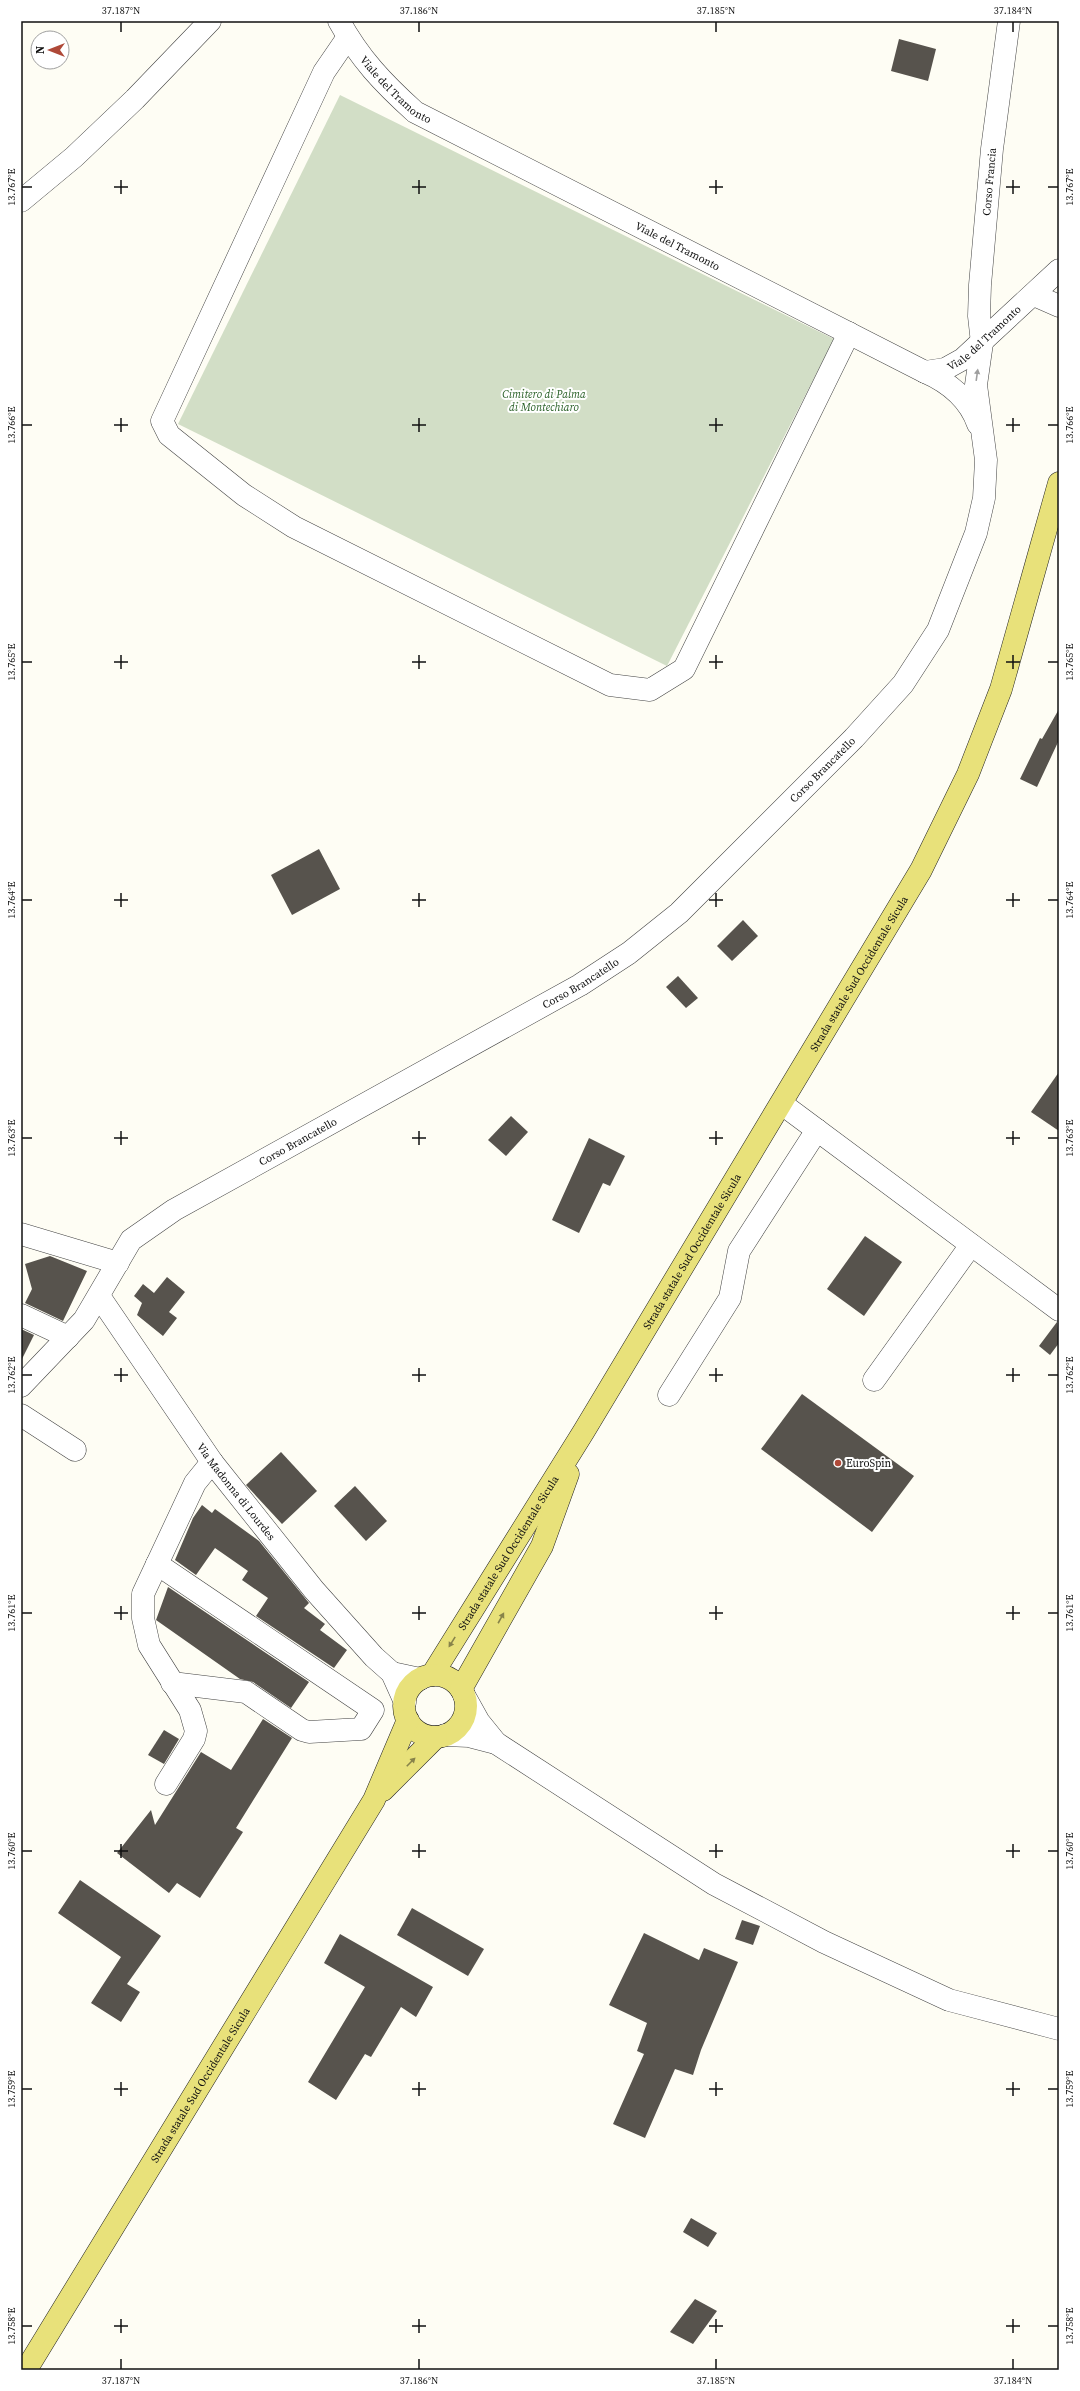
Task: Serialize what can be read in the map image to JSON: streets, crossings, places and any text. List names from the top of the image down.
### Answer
{
  "streets": {
    "main road": ["Strada statale Sud Occidentale Sicula"],
    "street": [
      "Viale del Tramonto",
      "Corso Francia",
      "Corso Brancatello",
      "Via Madonna di Lourdes"
    ]
  },
  "crossings": [
    ["Viale del Tramonto", "Corso Francia"],
    ["Corso Francia", "Corso Brancatello"],
    ["Corso Brancatello", "Via Madonna di Lourdes"],
    ["Strada statale Sud Occidentale Sicula", "Via Madonna di Lourdes"]
  ],
  "parks": ["Cimitero di Palma di Montechiaro"],
  "places": ["EuroSpin"],
  "north": "left",
  "coordinates": [
    "37.187°N",
    "37.186°N",
    "37.185°N",
    "37.184°N",
    "13.767°E",
    "13.766°E",
    "13.765°E",
    "13.764°E",
    "13.763°E",
    "13.762°E",
    "13.761°E",
    "13.760°E",
    "13.759°E",
    "13.758°E"
  ]
}
